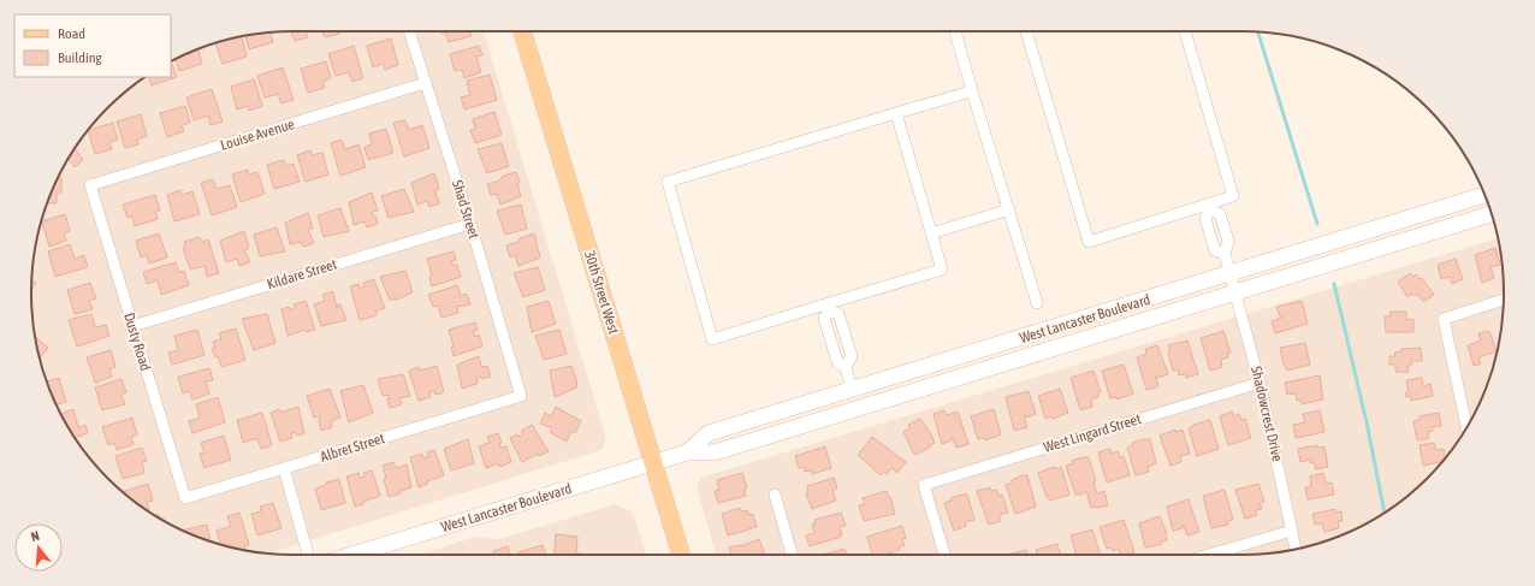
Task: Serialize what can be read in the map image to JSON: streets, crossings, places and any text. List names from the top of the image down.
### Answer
{
  "streets": {
    "main road": ["30th Street West"],
    "street": [
      "Louise Avenue",
      "Shad Street",
      "Kildare Street",
      "West Lancaster Boulevard",
      "Dusty Road",
      "Shadowcrest Drive",
      "West Lingard Street",
      "Albret Street"
    ]
  },
  "crossings": [
    ["Louise Avenue", "Shad Street"],
    ["Louise Avenue", "Dusty Road"],
    ["Shad Street", "Kildare Street"],
    ["Shad Street", "Albret Street"],
    ["Kildare Street", "Dusty Road"],
    ["30th Street West", "West Lancaster Boulevard"],
    ["West Lancaster Boulevard", "Shadowcrest Drive"],
    ["Dusty Road", "Albret Street"],
    ["Shadowcrest Drive", "West Lingard Street"]
  ],
  "legend": ["Road", "Building"],
  "north": "top"
}
